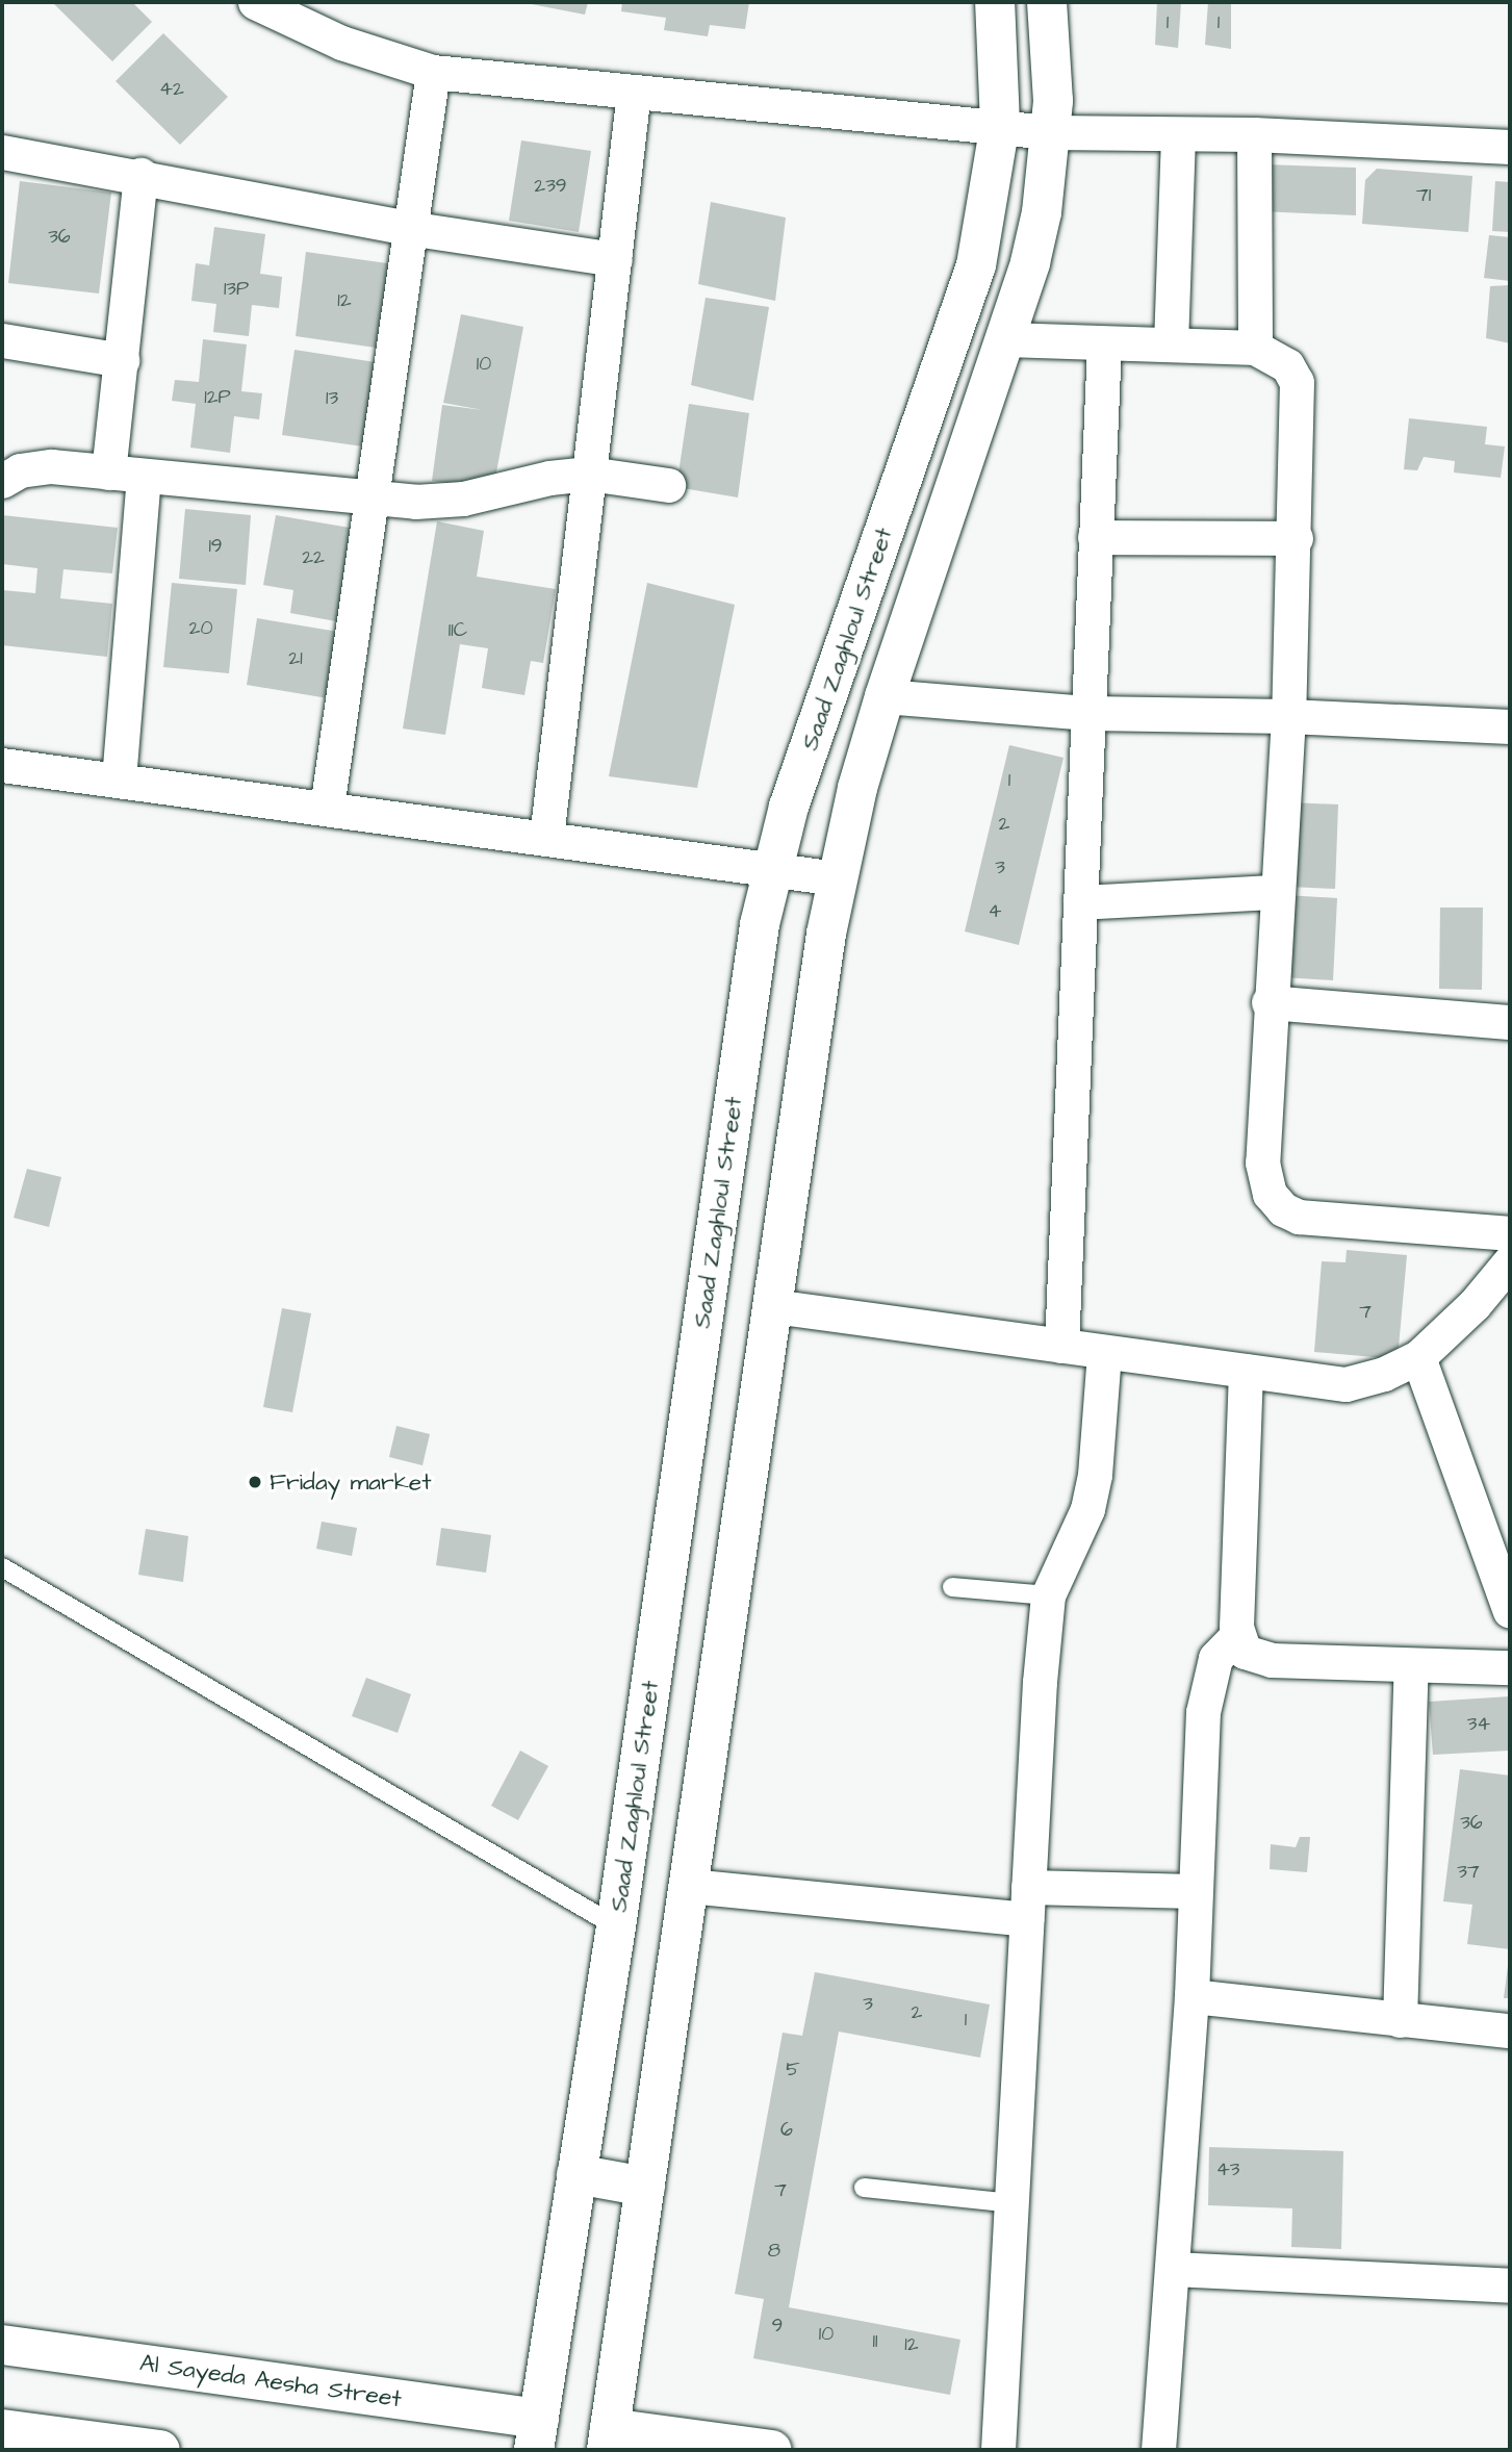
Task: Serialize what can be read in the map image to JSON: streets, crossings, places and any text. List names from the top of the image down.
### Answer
{
  "streets": {
    "street": ["Saad Zaghloul Street", "Al Sayeda Aesha Street"]
  },
  "crossings": [
    ["Saad Zaghloul Street", "Al Sayeda Aesha Street"]
  ],
  "places": ["Friday market"],
  "house_numbers": [
    "1",
    "1",
    "42",
    "239",
    "71",
    "36",
    "13P",
    "12",
    "10",
    "12P",
    "13",
    "19",
    "22",
    "20",
    "11C",
    "21",
    "1",
    "2",
    "3",
    "4",
    "7",
    "34",
    "36",
    "37",
    "3",
    "2",
    "1",
    "5",
    "6",
    "43",
    "7",
    "8",
    "9",
    "10",
    "11",
    "12"
  ]
}
